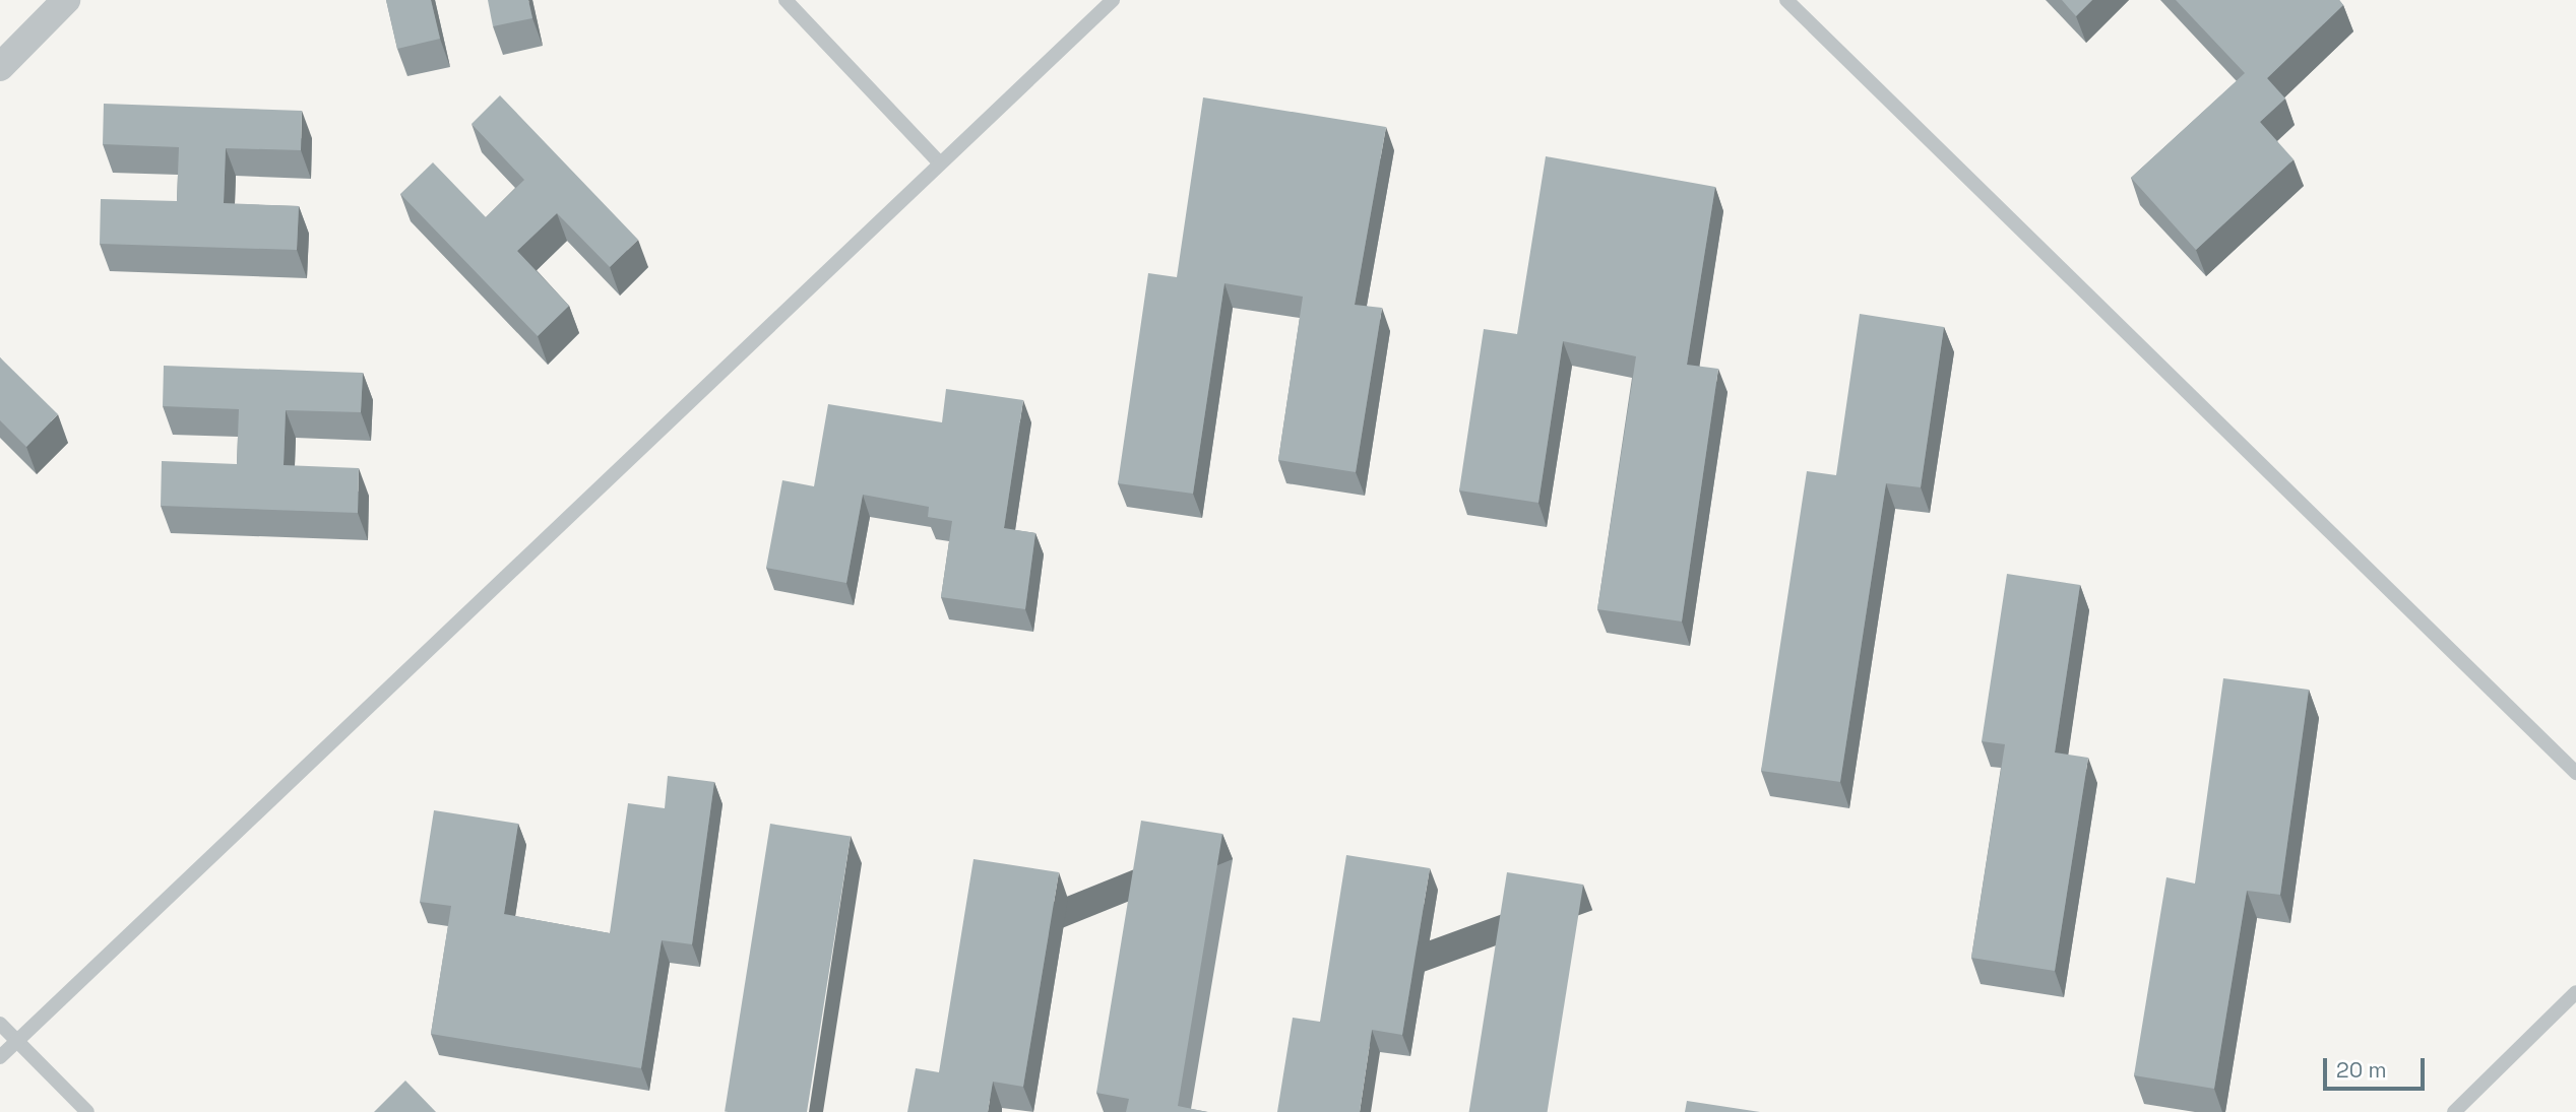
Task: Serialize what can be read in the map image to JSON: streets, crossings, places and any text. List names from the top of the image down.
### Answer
{
  "scale_bar": "20 m"
}
